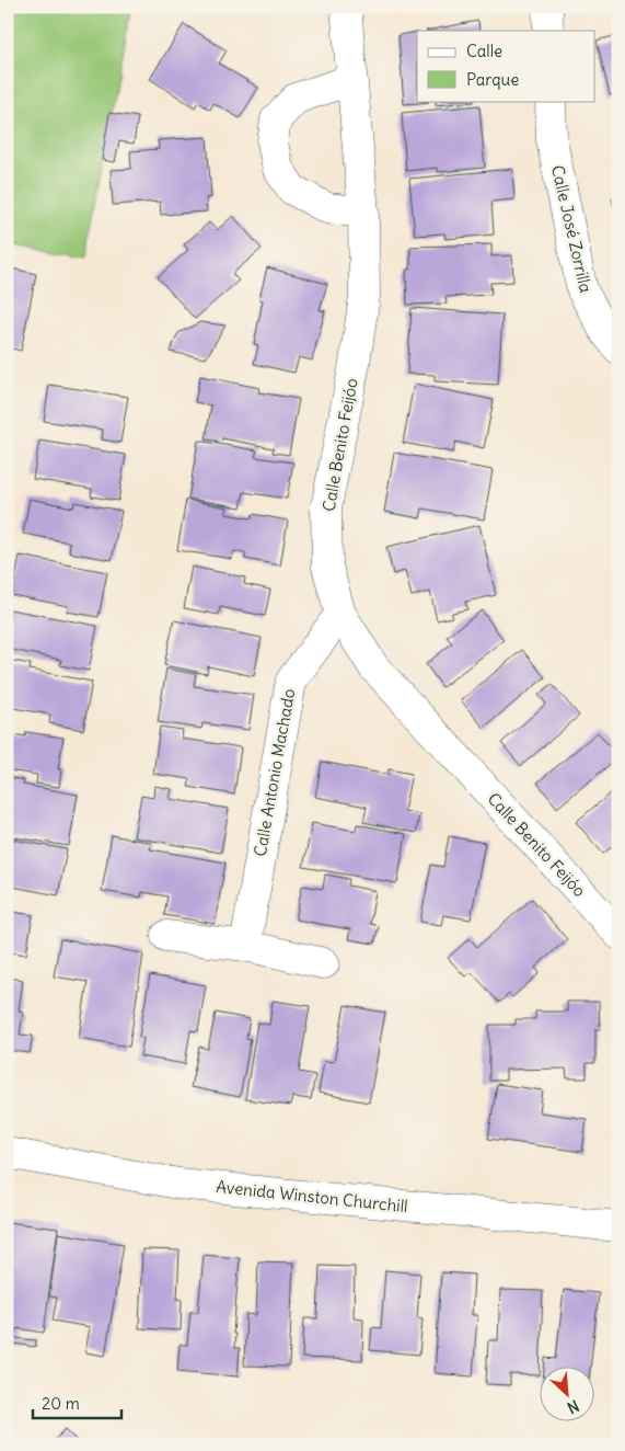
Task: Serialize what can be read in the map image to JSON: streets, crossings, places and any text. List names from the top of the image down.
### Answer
{
  "streets": {
    "street": [
      "Calle José Zorrilla",
      "Calle Benito Feijóo",
      "Calle Antonio Machado",
      "Avenida Winston Churchill"
    ]
  },
  "crossings": [
    ["Calle Benito Feijóo", "Calle Antonio Machado"]
  ],
  "legend": ["Calle", "Parque"],
  "scale_bar": "20 m",
  "north": "bottom right"
}
